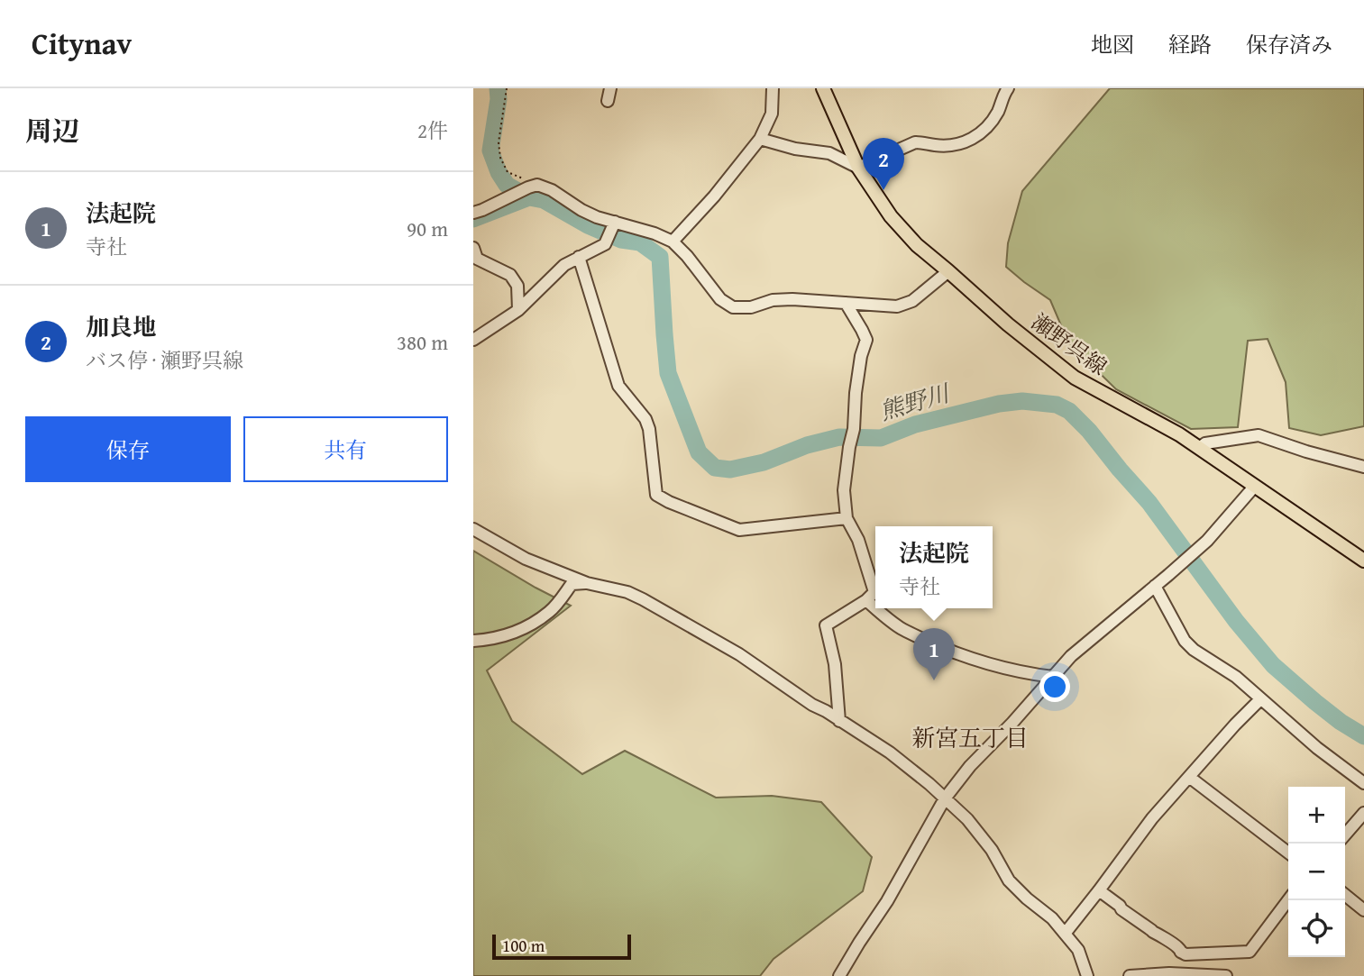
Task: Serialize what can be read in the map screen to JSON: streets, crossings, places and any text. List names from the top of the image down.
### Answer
{
  "streets": {
    "main road": ["瀬野呉線"]
  },
  "districts": ["新宮五丁目"],
  "water": ["熊野川"],
  "scale_bar": "100 m",
  "page": {
    "header": "Citynav",
    "nav": ["地図", "経路", "保存済み"],
    "heading": ["周辺", "2件"],
    "pins": ["2", "1"],
    "list": [
      {
        "mark": "1",
        "name": "法起院",
        "note": "寺社",
        "value": "90 m"
      },
      {
        "mark": "2",
        "name": "加良地",
        "note": "バス停 · 瀬野呉線",
        "value": "380 m"
      }
    ],
    "buttons": ["保存", "共有"],
    "popup": ["法起院", "寺社"],
    "map_buttons": ["+", "−"],
    "scale": "100 m"
  }
}
